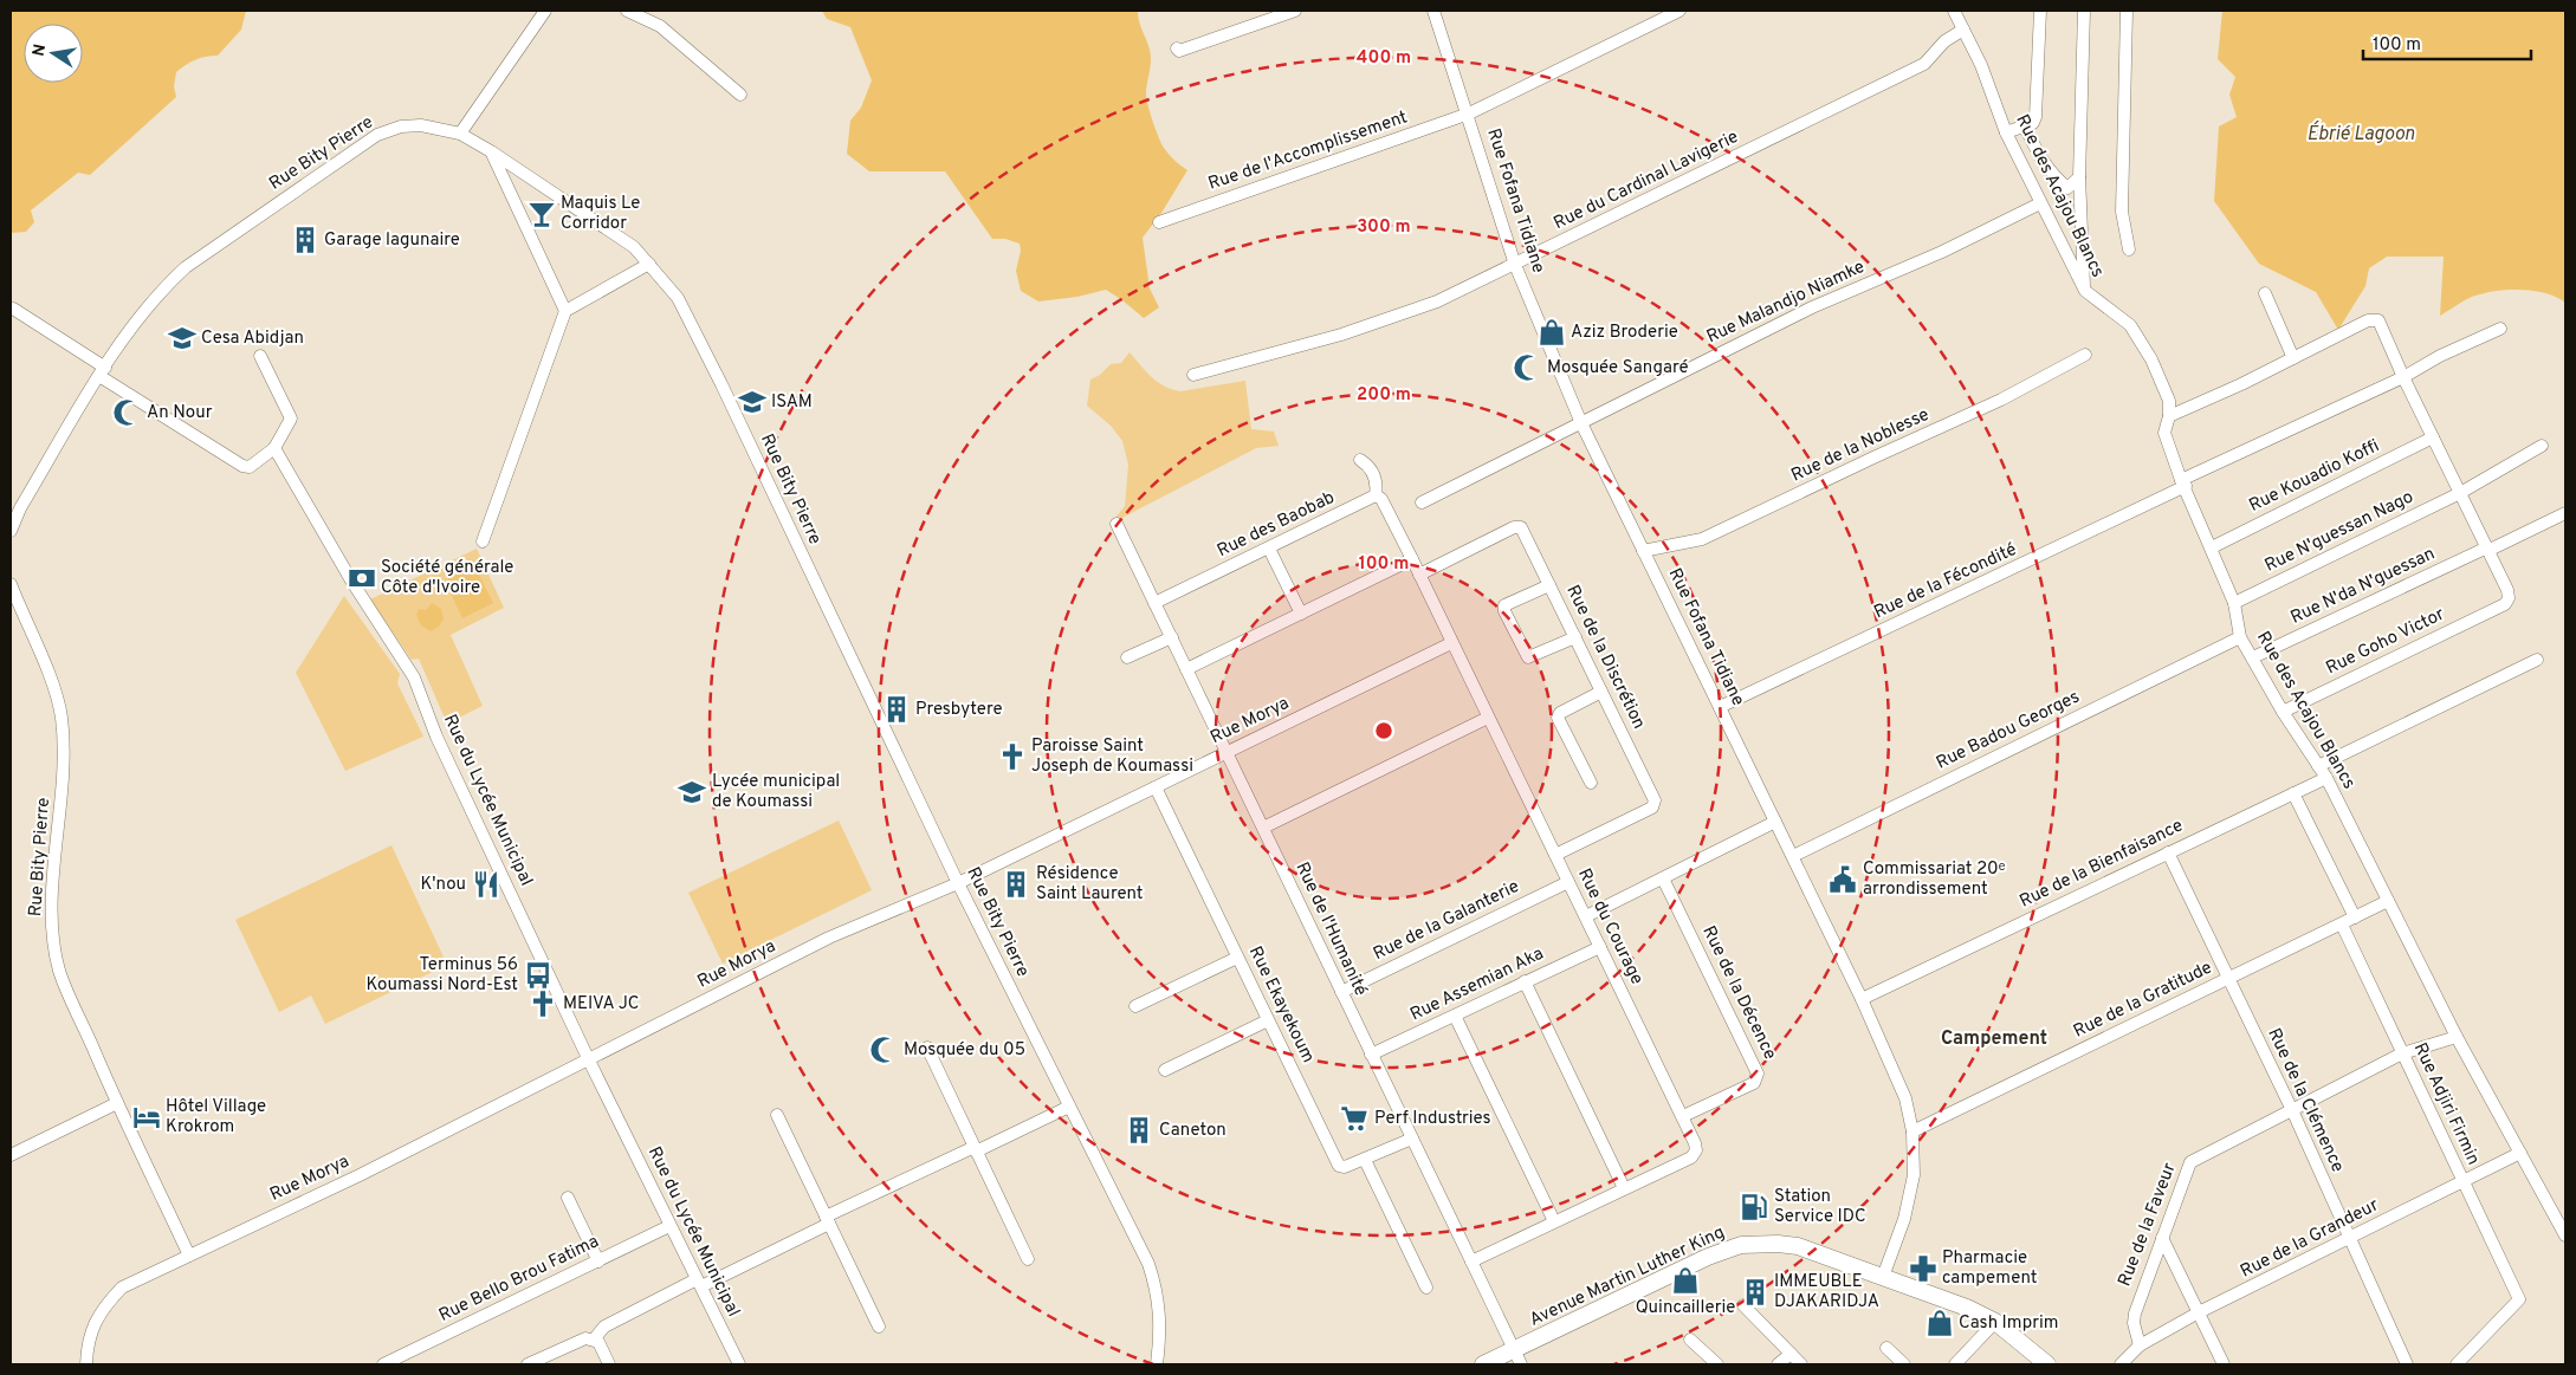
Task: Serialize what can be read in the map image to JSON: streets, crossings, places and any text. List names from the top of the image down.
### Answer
{
  "streets": {
    "street": [
      "Rue de l'Accomplissement",
      "Rue Bity Pierre",
      "Rue du Cardinal Lavigerie",
      "Rue des Acajou Blancs",
      "Rue Fofana Tidiane",
      "Rue Malandjo Niamke",
      "Rue de la Noblesse",
      "Rue Kouadio Koffi",
      "Rue des Baobab",
      "Rue N'guessan Nago",
      "Rue de la Fécondité",
      "Rue N'da N'guessan",
      "Rue Goho Victor",
      "Rue de la Discrétion",
      "Rue Morya",
      "Rue Badou Georges",
      "Rue du Lycée Municipal",
      "Rue de la Bienfaisance",
      "Rue de la Galanterie",
      "Rue du Courage",
      "Rue de l'Humanité",
      "Rue Assemian Aka",
      "Rue de la Décence",
      "Rue de la Gratitude",
      "Rue Ekayekoum",
      "Rue de la Clémence",
      "Rue Adjiri Firmin",
      "Rue de la Faveur",
      "Rue de la Grandeur",
      "Avenue Martin Luther King",
      "Rue Bello Brou Fatima"
    ]
  },
  "crossings": [
    ["Rue de l'Accomplissement", "Rue Fofana Tidiane"],
    ["Rue Bity Pierre", "Rue Morya"],
    ["Rue du Cardinal Lavigerie", "Rue des Acajou Blancs"],
    ["Rue du Cardinal Lavigerie", "Rue Fofana Tidiane"],
    ["Rue des Acajou Blancs", "Rue Malandjo Niamke"],
    ["Rue des Acajou Blancs", "Rue Kouadio Koffi"],
    ["Rue des Acajou Blancs", "Rue N'guessan Nago"],
    ["Rue des Acajou Blancs", "Rue de la Fécondité"],
    ["Rue des Acajou Blancs", "Rue N'da N'guessan"],
    ["Rue des Acajou Blancs", "Rue Goho Victor"],
    ["Rue des Acajou Blancs", "Rue Badou Georges"],
    ["Rue des Acajou Blancs", "Rue de la Bienfaisance"],
    ["Rue des Acajou Blancs", "Rue de la Gratitude"],
    ["Rue des Acajou Blancs", "Rue de la Faveur"],
    ["Rue des Acajou Blancs", "Rue de la Grandeur"],
    ["Rue Fofana Tidiane", "Rue Malandjo Niamke"],
    ["Rue Fofana Tidiane", "Rue de la Noblesse"],
    ["Rue Fofana Tidiane", "Rue de la Fécondité"],
    ["Rue Fofana Tidiane", "Rue Badou Georges"],
    ["Rue Fofana Tidiane", "Rue de la Bienfaisance"],
    ["Rue Fofana Tidiane", "Rue de la Gratitude"],
    ["Rue Fofana Tidiane", "Avenue Martin Luther King"],
    ["Rue des Baobab", "Rue du Courage"],
    ["Rue des Baobab", "Rue de l'Humanité"],
    ["Rue N'da N'guessan", "Rue Goho Victor"],
    ["Rue de la Discrétion", "Rue du Courage"],
    ["Rue Morya", "Rue du Lycée Municipal"],
    ["Rue Morya", "Rue du Courage"],
    ["Rue Morya", "Rue de l'Humanité"],
    ["Rue Morya", "Rue Ekayekoum"],
    ["Rue du Lycée Municipal", "Rue Bello Brou Fatima"],
    ["Rue de la Bienfaisance", "Rue de la Clémence"],
    ["Rue de la Galanterie", "Rue du Courage"],
    ["Rue de la Galanterie", "Rue de l'Humanité"],
    ["Rue du Courage", "Rue de l'Humanité"],
    ["Rue du Courage", "Rue Assemian Aka"],
    ["Rue du Courage", "Rue de la Décence"],
    ["Rue de l'Humanité", "Rue Assemian Aka"],
    ["Rue de l'Humanité", "Rue Ekayekoum"],
    ["Rue de l'Humanité", "Avenue Martin Luther King"],
    ["Rue de la Gratitude", "Rue de la Clémence"],
    ["Rue de la Gratitude", "Rue Adjiri Firmin"],
    ["Rue de la Clémence", "Rue de la Faveur"],
    ["Rue de la Clémence", "Rue de la Grandeur"],
    ["Rue Adjiri Firmin", "Rue de la Faveur"],
    ["Rue Adjiri Firmin", "Rue de la Grandeur"],
    ["Rue de la Faveur", "Rue de la Grandeur"]
  ],
  "districts": ["Campement"],
  "water": ["Ébrié Lagoon"],
  "places": {
    "bar": ["Maquis Le Corridor"],
    "building": [
      "Garage lagunaire",
      "Presbytere",
      "Résidence Saint Laurent",
      "Caneton",
      "IMMEUBLE DJAKARIDJA"
    ],
    "shop": ["Aziz Broderie", "Quincaillerie", "Cash Imprim"],
    "school or university": ["Cesa Abidjan", "ISAM", "Lycée municipal de Koumassi"],
    "mosque": ["Mosquée Sangaré", "An Nour", "Mosquée du 05"],
    "bank": ["Société générale Côte d'Ivoire"],
    "church": ["Paroisse Saint Joseph de Koumassi", "MEIVA JC"],
    "public building": ["Commissariat 20ᵉ arrondissement"],
    "restaurant": ["K'nou"],
    "bus stop": ["Terminus 56 Koumassi Nord-Est"],
    "hotel": ["Hôtel Village Krokrom"],
    "supermarket": ["Perf Industries"],
    "fuel station": ["Station Service IDC"],
    "pharmacy": ["Pharmacie campement"]
  },
  "scale_bar": "100 m",
  "north": "left",
  "rings": [
    "400 m",
    "300 m",
    "200 m",
    "100 m"
  ]
}
